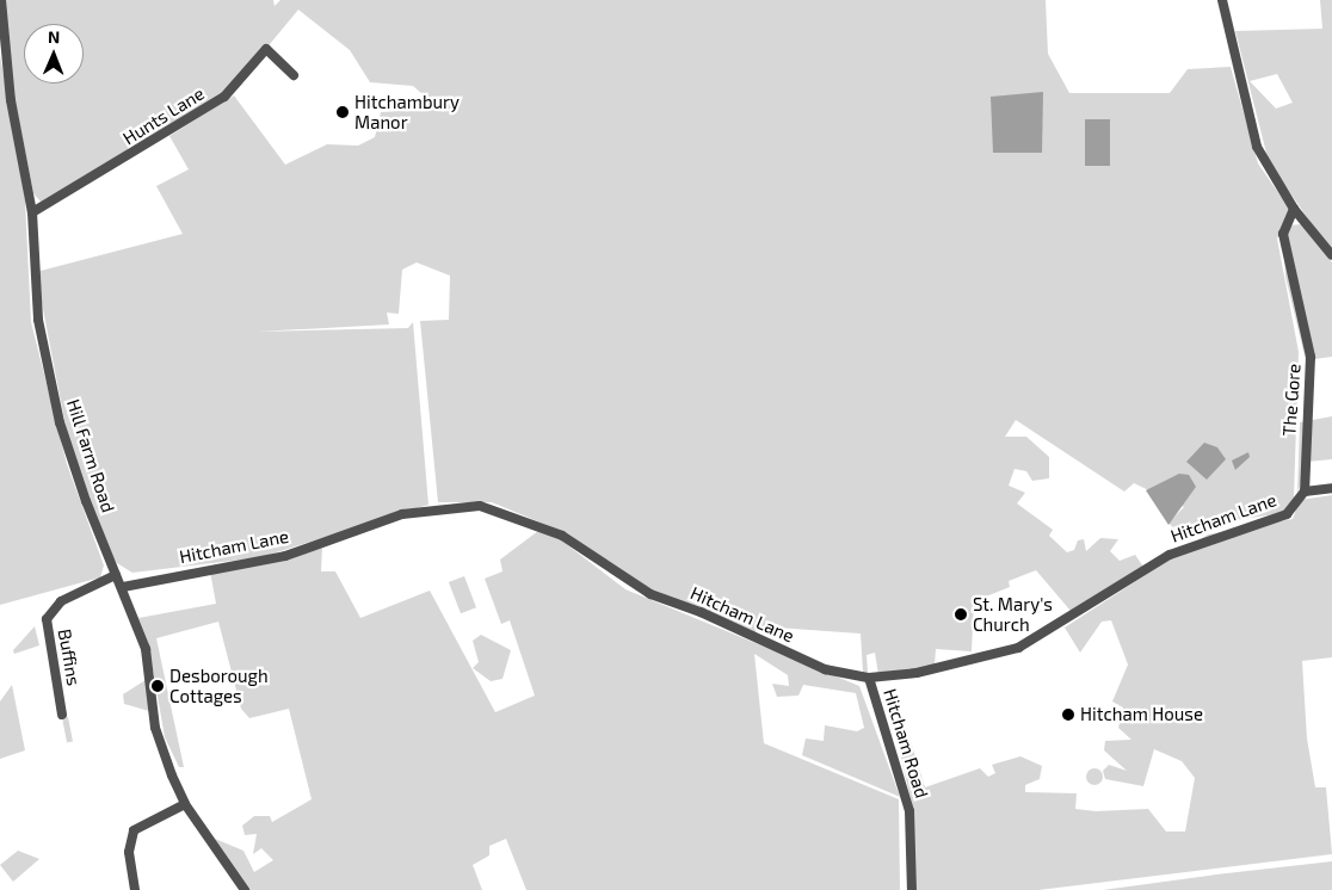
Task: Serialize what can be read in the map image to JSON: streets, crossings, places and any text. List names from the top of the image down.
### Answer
{
  "streets": {
    "street": [
      "Hunts Lane",
      "The Gore",
      "Hill Farm Road",
      "Hitcham Lane",
      "Buffins",
      "Hitcham Road"
    ]
  },
  "crossings": [
    ["Hunts Lane", "Hill Farm Road"],
    ["The Gore", "Hitcham Lane"],
    ["Hill Farm Road", "Hitcham Lane"],
    ["Hill Farm Road", "Buffins"],
    ["Hitcham Lane", "Hitcham Road"]
  ],
  "places": [
    "Hitchambury Manor",
    "St. Mary's Church",
    "Desborough Cottages",
    "Hitcham House"
  ],
  "north": "top"
}
